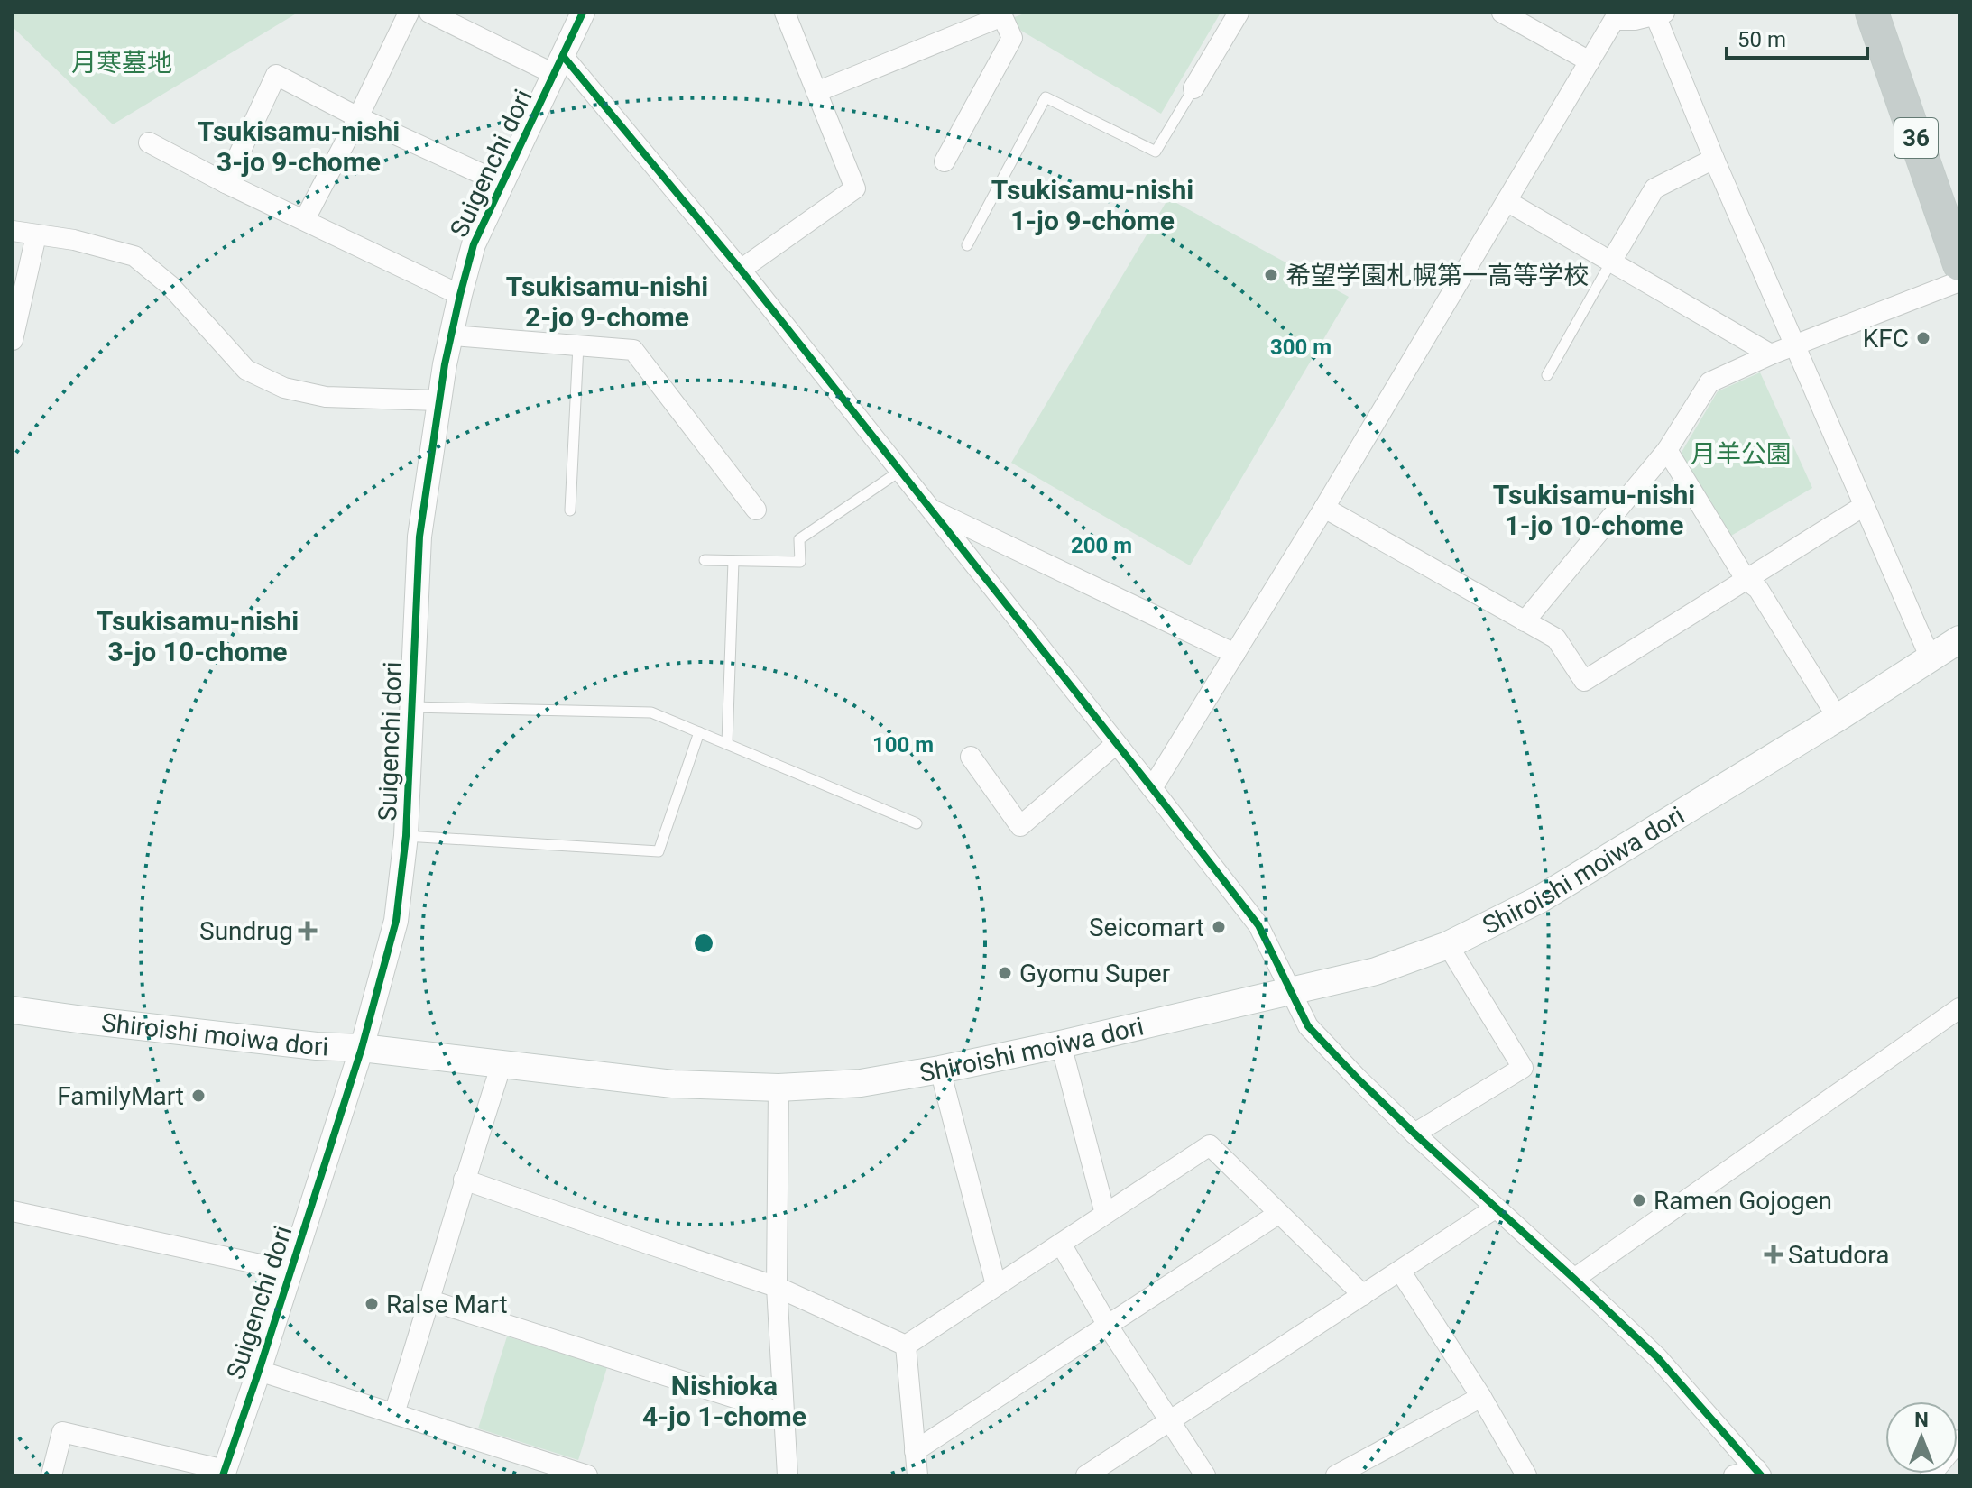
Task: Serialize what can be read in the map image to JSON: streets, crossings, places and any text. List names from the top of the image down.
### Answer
{
  "streets": {
    "highway": ["36"],
    "main road": ["Shiroishi moiwa dori"],
    "street": ["Suigenchi dori"]
  },
  "crossings": [
    ["Suigenchi dori", "Shiroishi moiwa dori"]
  ],
  "districts": [
    "Tsukisamu-nishi 3-jo 9-chome",
    "Tsukisamu-nishi 1-jo 9-chome",
    "Tsukisamu-nishi 2-jo 9-chome",
    "Tsukisamu-nishi 1-jo 10-chome",
    "Tsukisamu-nishi 3-jo 10-chome",
    "Nishioka 4-jo 1-chome"
  ],
  "parks": ["月寒墓地", "月羊公園"],
  "places": {
    "other": [
      "希望学園札幌第一高等学校",
      "KFC",
      "Seicomart",
      "Gyomu Super",
      "FamilyMart",
      "Ramen Gojogen",
      "Ralse Mart"
    ],
    "health": ["Sundrug", "Satudora"]
  },
  "scale_bar": "50 m",
  "north": "top",
  "rings": ["300 m", "200 m", "100 m"]
}
